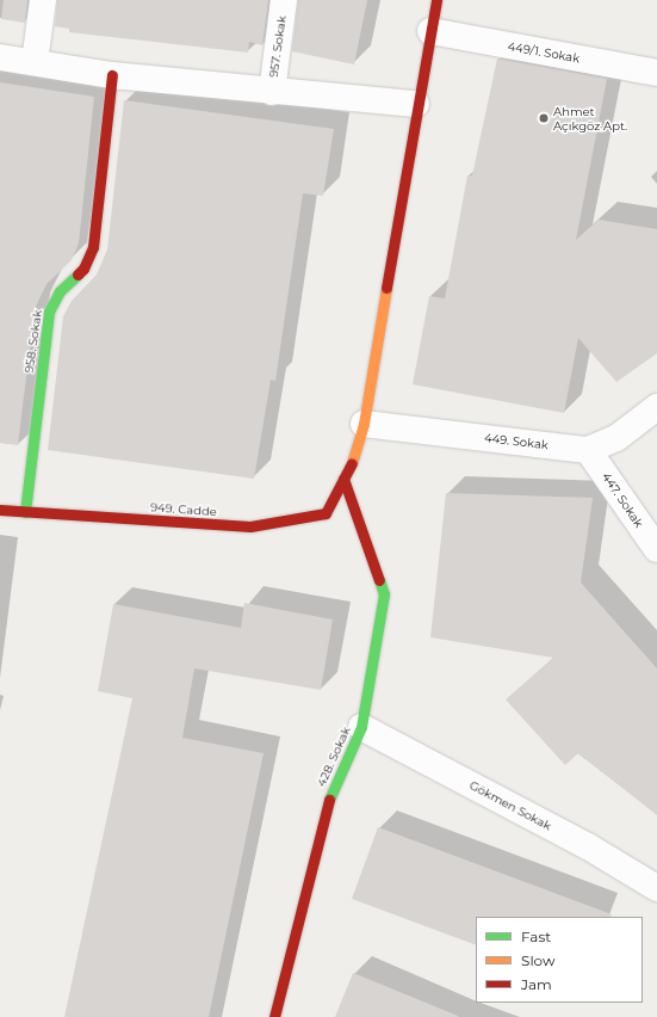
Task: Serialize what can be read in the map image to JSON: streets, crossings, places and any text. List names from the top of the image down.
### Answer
{
  "streets": {
    "street": [
      "957. Sokak",
      "449/1. Sokak",
      "958. Sokak",
      "449. Sokak",
      "447. Sokak",
      "949. Cadde",
      "428. Sokak",
      "Gökmen Sokak"
    ]
  },
  "crossings": [
    ["958. Sokak", "949. Cadde"],
    ["449. Sokak", "447. Sokak"],
    ["949. Cadde", "428. Sokak"],
    ["428. Sokak", "Gökmen Sokak"]
  ],
  "places": ["Ahmet Açıkgöz Apt."],
  "legend": ["Fast", "Slow", "Jam"]
}
